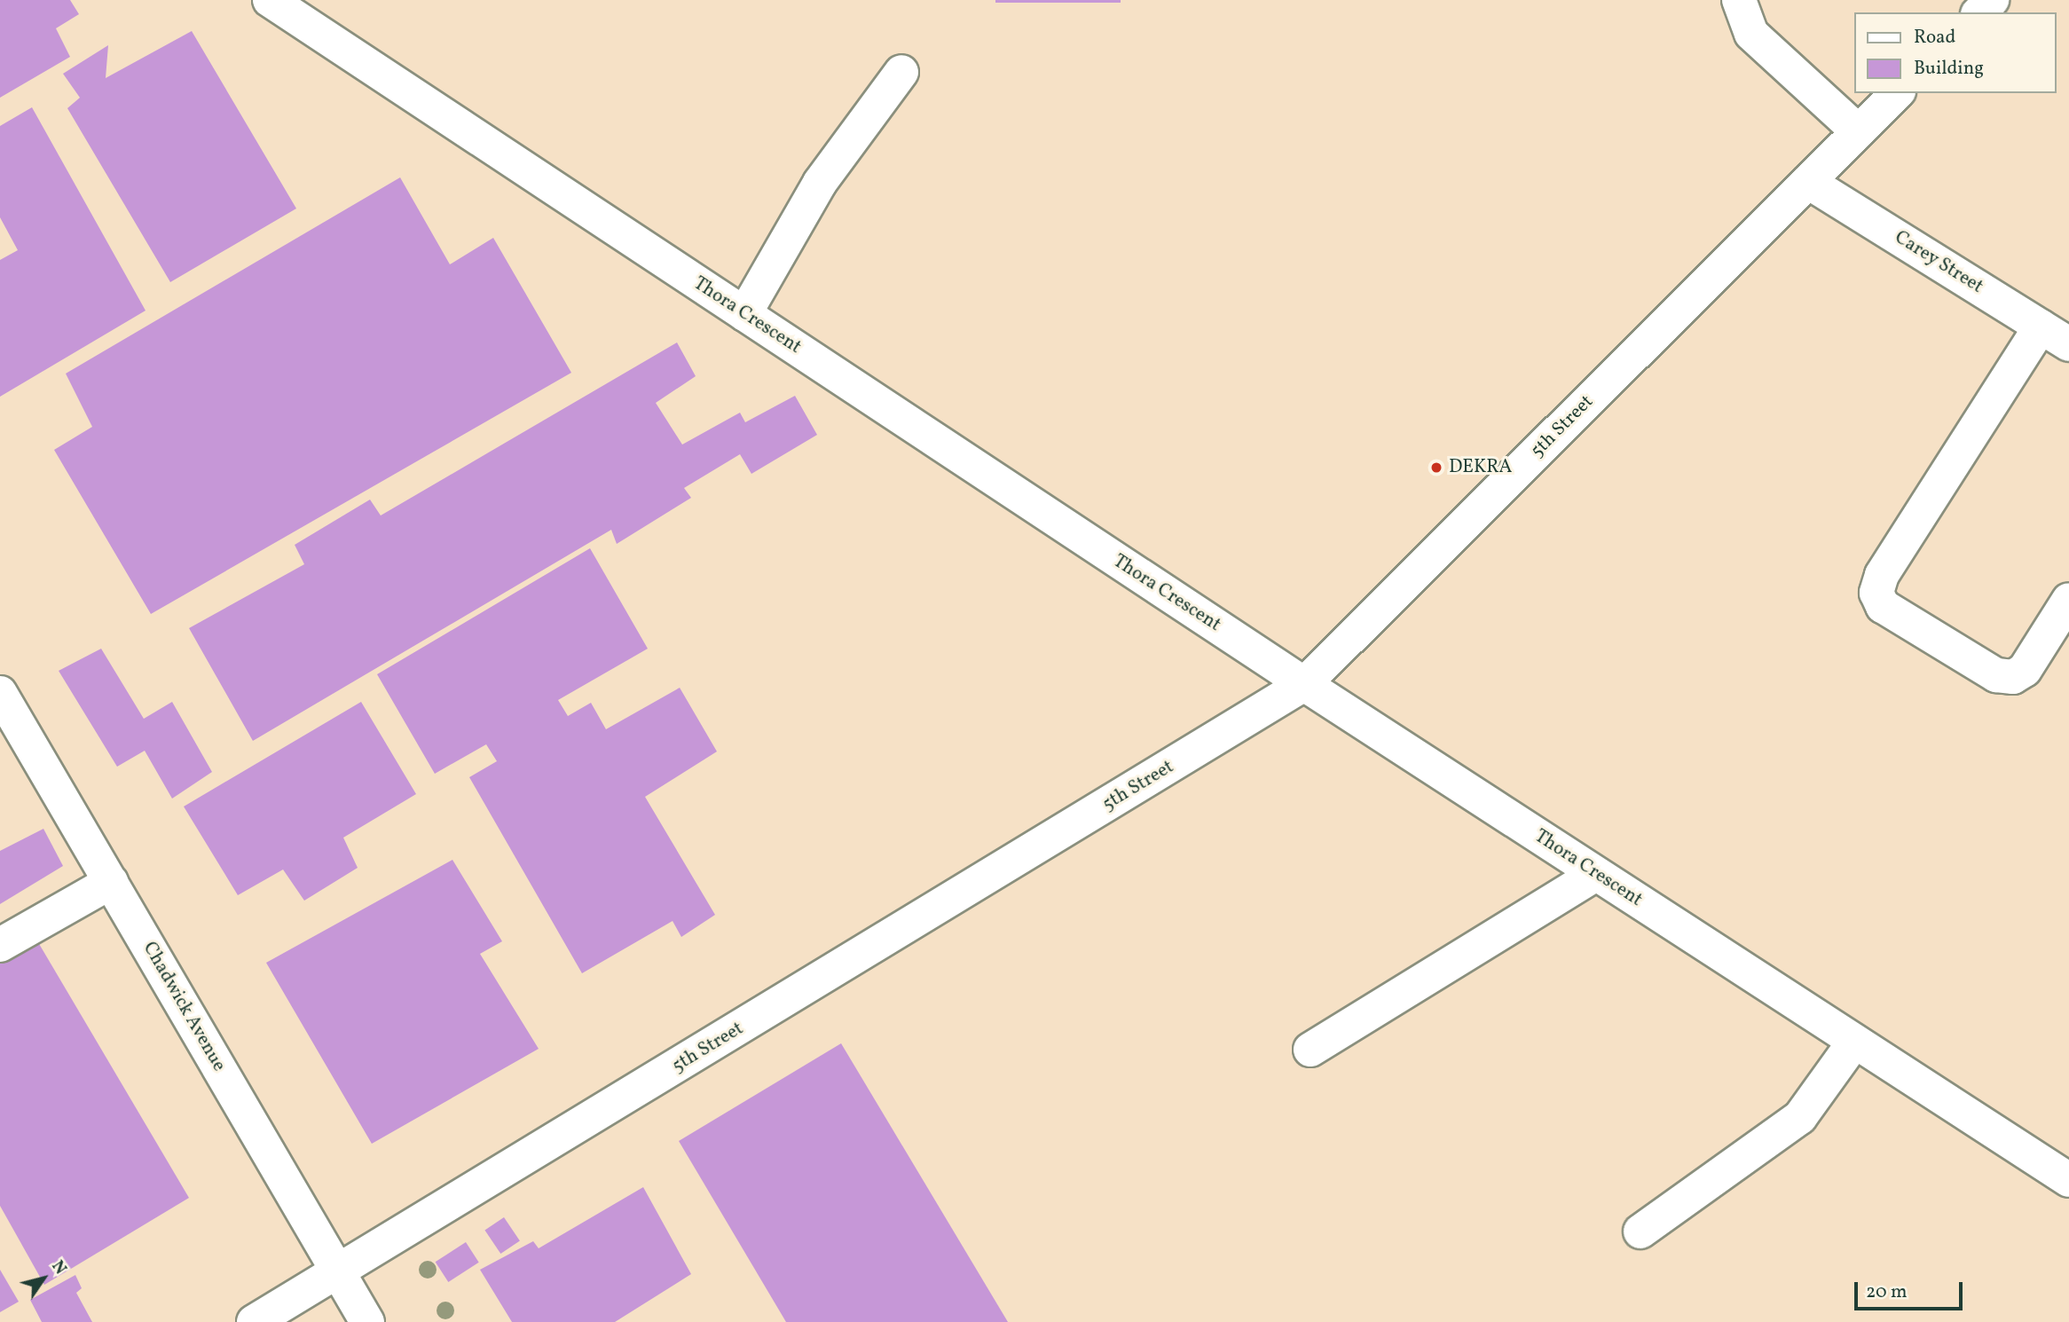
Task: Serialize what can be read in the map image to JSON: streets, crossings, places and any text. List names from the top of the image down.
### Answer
{
  "streets": {
    "lane": [
      "Carey Street",
      "Thora Crescent",
      "5th Street",
      "Chadwick Avenue"
    ]
  },
  "crossings": [
    ["Carey Street", "5th Street"],
    ["Thora Crescent", "5th Street"],
    ["5th Street", "Chadwick Avenue"]
  ],
  "places": ["DEKRA"],
  "legend": ["Road", "Building"],
  "scale_bar": "20 m",
  "north": "top right"
}
